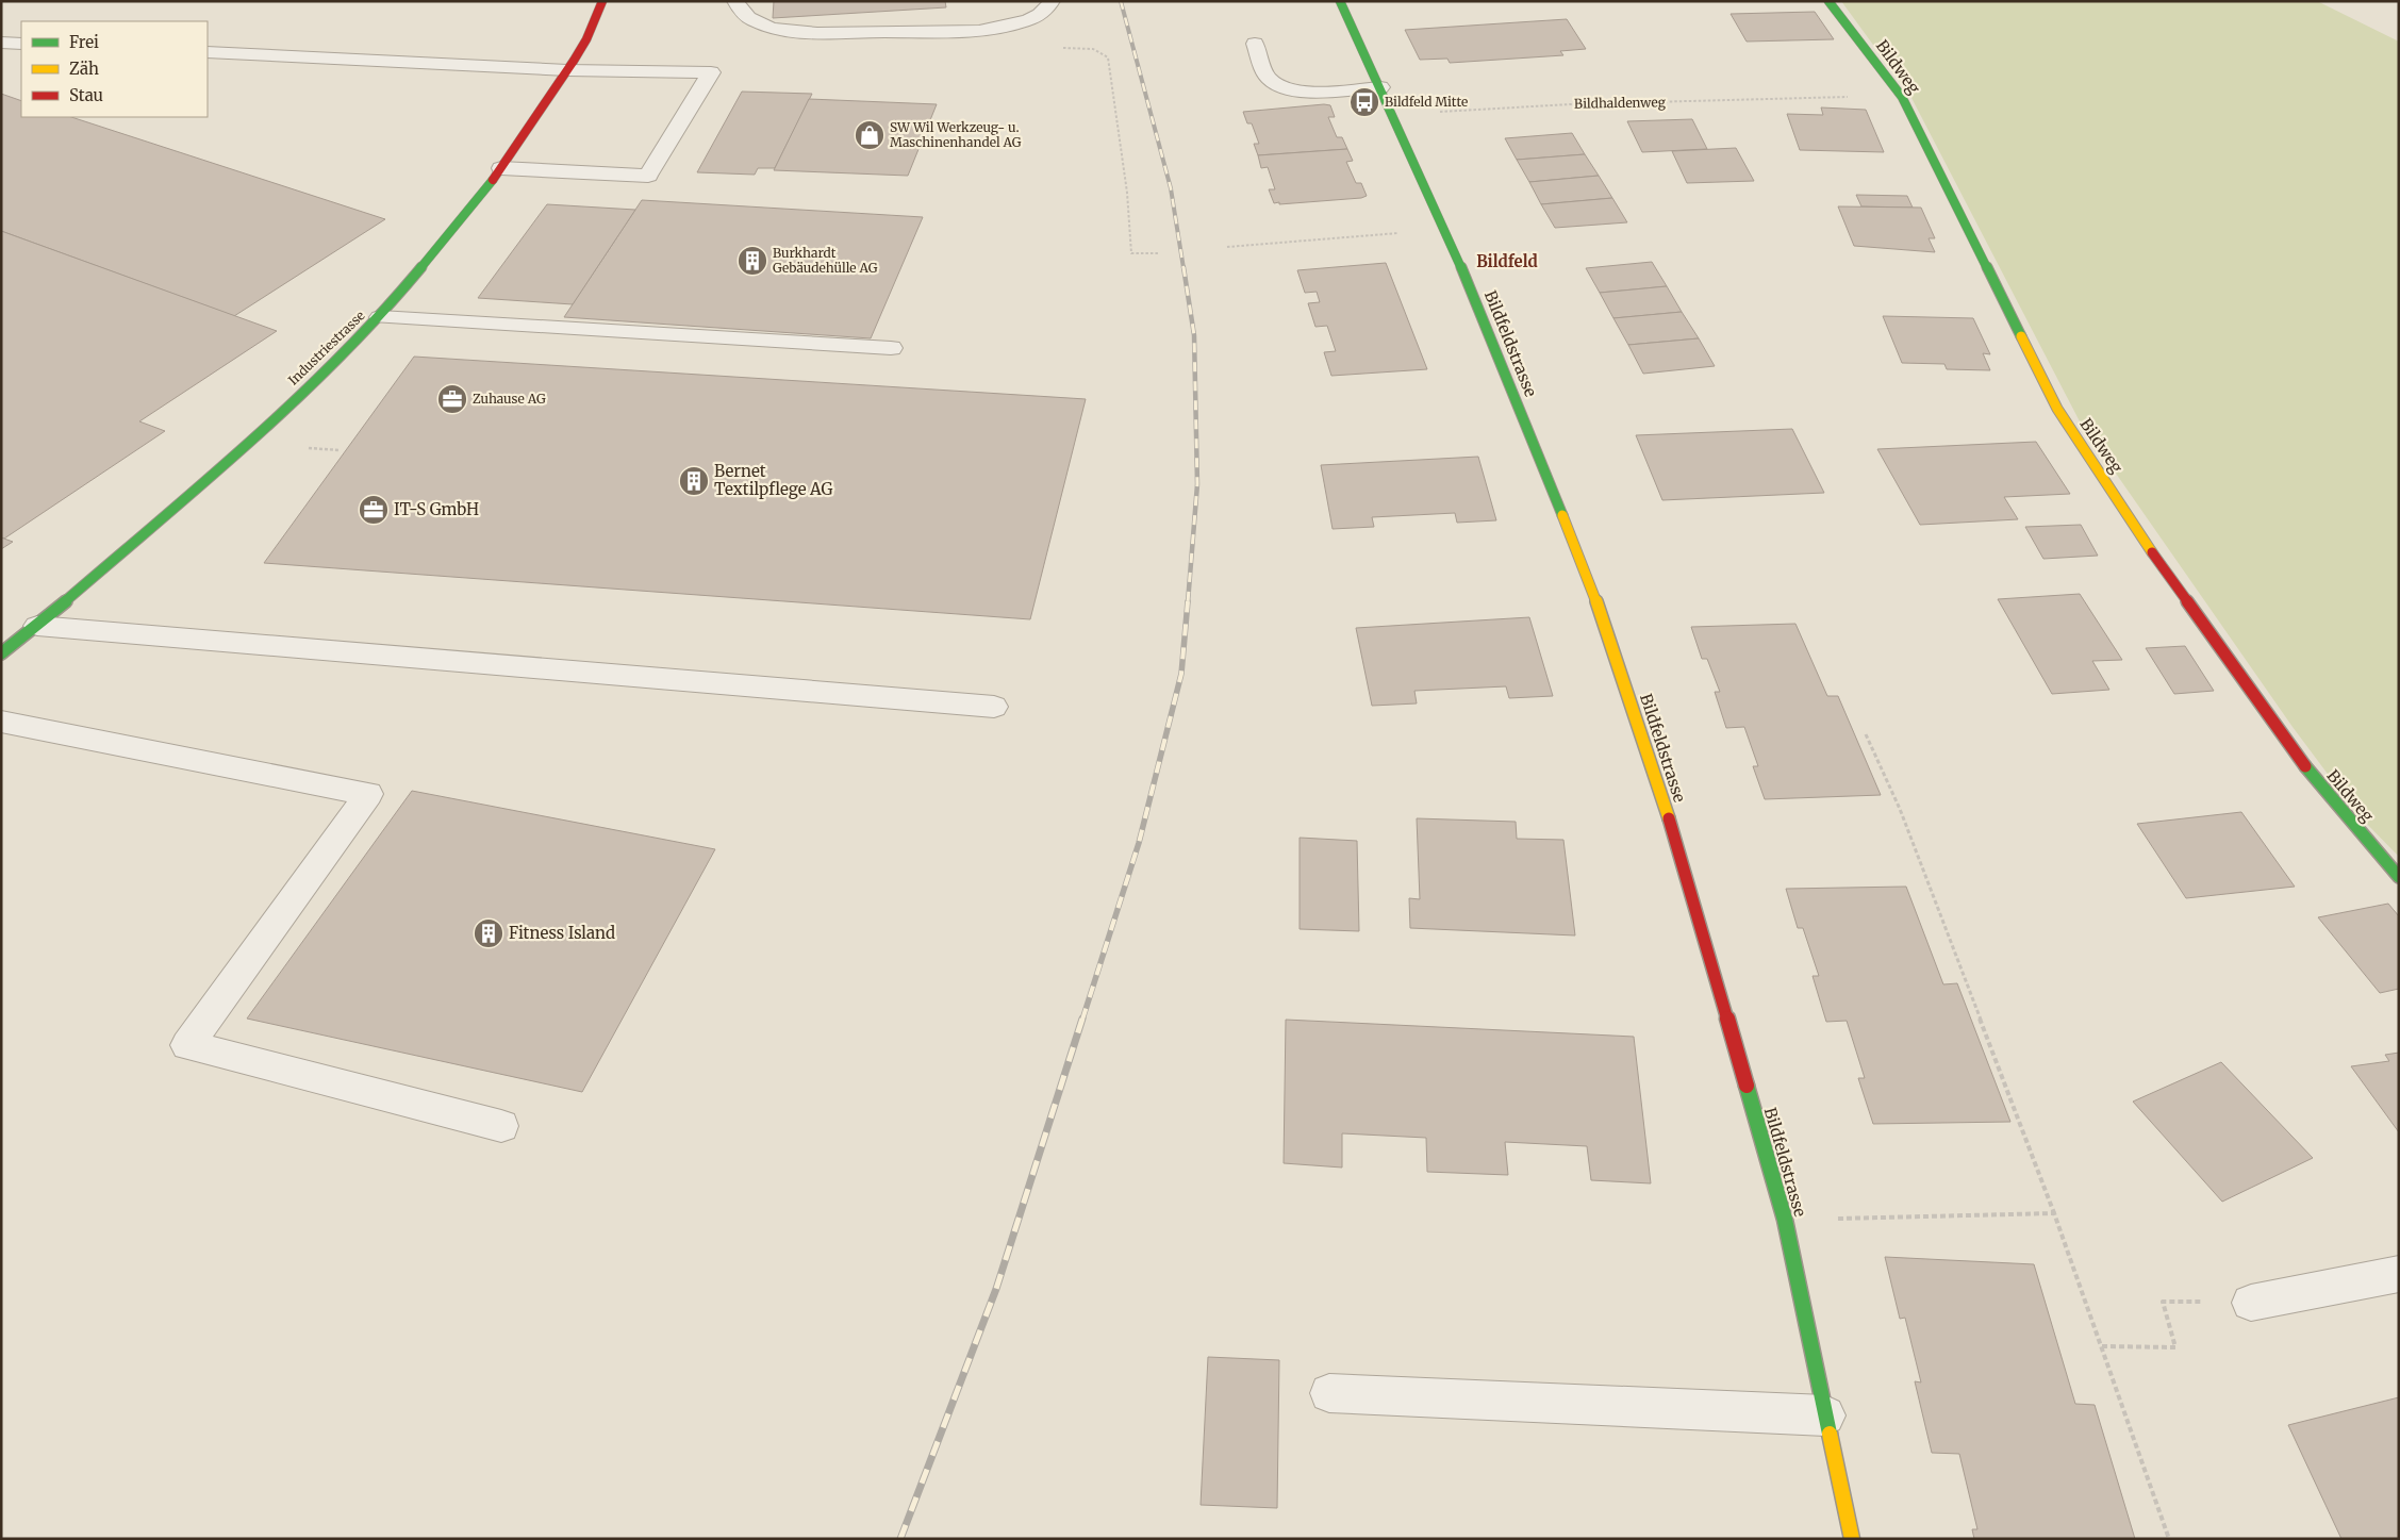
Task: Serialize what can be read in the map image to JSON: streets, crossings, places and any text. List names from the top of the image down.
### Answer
{
  "streets": {
    "street": ["Bildweg", "Bildfeldstrasse", "Industriestrasse"],
    "path": ["Bildhaldenweg"]
  },
  "crossings": [
    ["Bildhaldenweg", "Bildfeldstrasse"]
  ],
  "districts": ["Bildfeld"],
  "places": {
    "bus stop": ["Bildfeld Mitte"],
    "shop": ["SW Wil Werkzeug- u. Maschinenhandel AG"],
    "building": ["Burkhardt Gebäudehülle AG", "Bernet Textilpflege AG", "Fitness Island"],
    "office": ["Zuhause AG", "IT-S GmbH"]
  },
  "legend": ["Frei", "Zäh", "Stau"]
}
